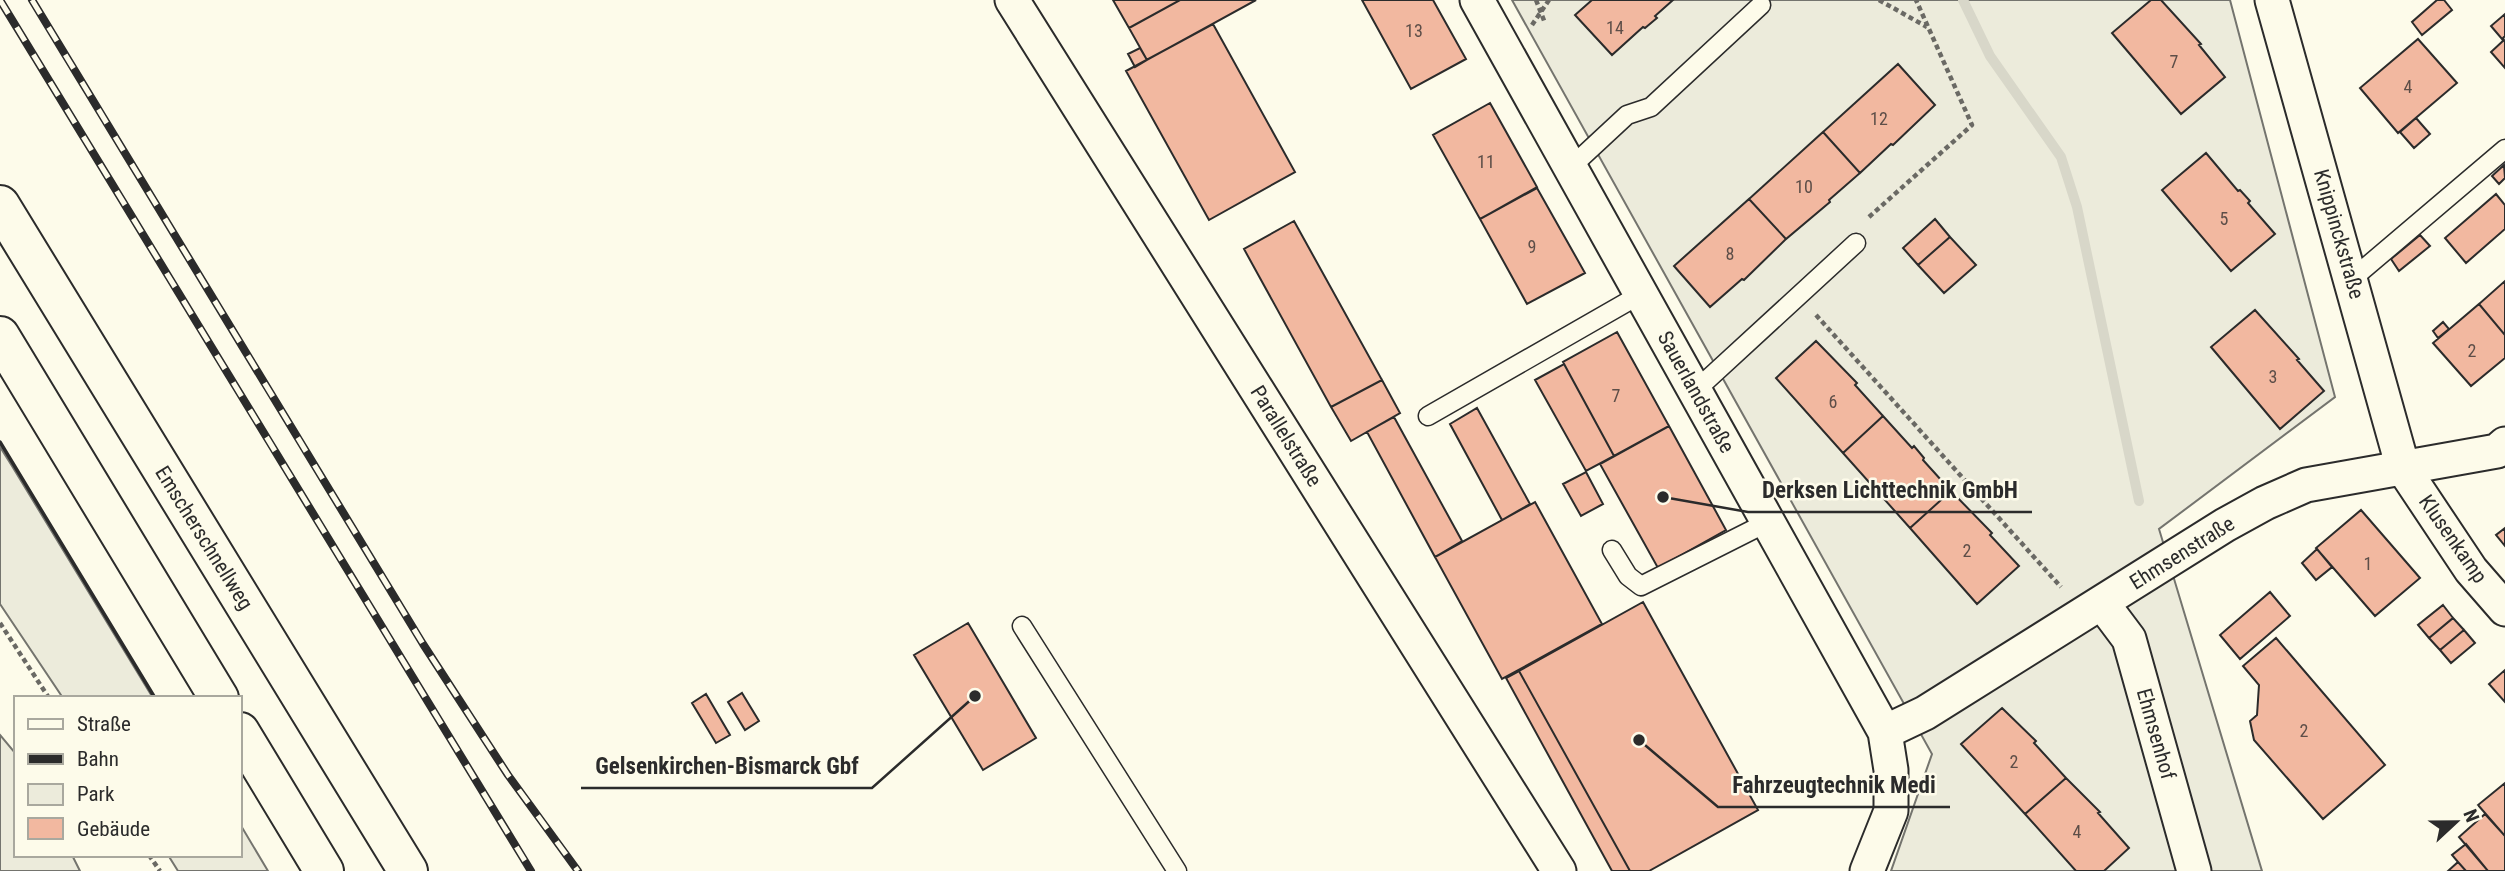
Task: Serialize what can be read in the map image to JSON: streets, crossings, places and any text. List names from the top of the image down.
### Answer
{
  "streets": {
    "highway": ["Emscherschnellweg"],
    "street": [
      "Knippinckstraße",
      "Sauerlandstraße",
      "Parallelstraße",
      "Klusenkamp",
      "Ehmsenstraße",
      "Ehmsenhof"
    ]
  },
  "crossings": [
    ["Knippinckstraße", "Klusenkamp"],
    ["Knippinckstraße", "Ehmsenstraße"],
    ["Sauerlandstraße", "Ehmsenstraße"],
    ["Klusenkamp", "Ehmsenstraße"],
    ["Ehmsenstraße", "Ehmsenhof"]
  ],
  "places": ["Derksen Lichttechnik GmbH", "Gelsenkirchen-Bismarck Gbf", "Fahrzeugtechnik Medi"],
  "house_numbers": [
    "14",
    "13",
    "7",
    "4",
    "12",
    "11",
    "10",
    "5",
    "9",
    "8",
    "2",
    "3",
    "7",
    "6",
    "2",
    "1",
    "2",
    "2",
    "4"
  ],
  "legend": [
    "Straße",
    "Bahn",
    "Park",
    "Gebäude"
  ],
  "north": "right"
}
